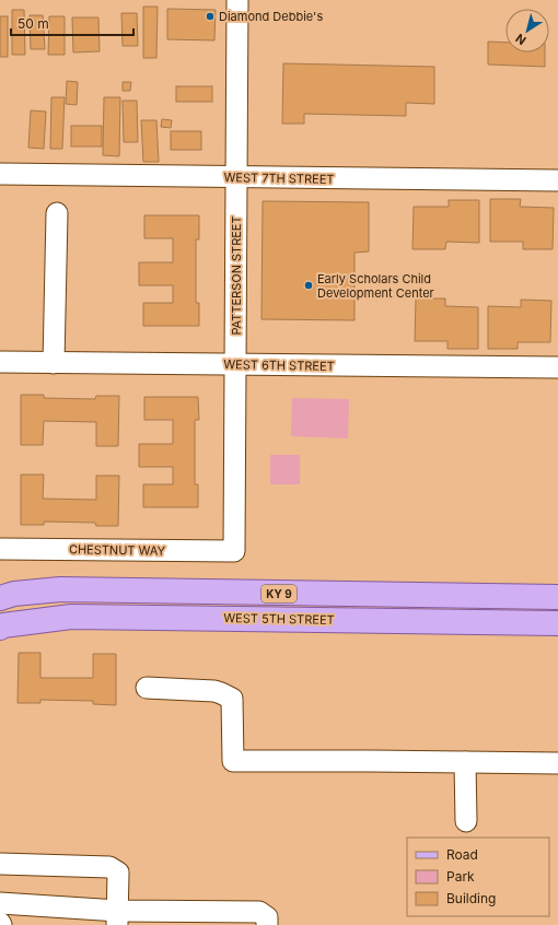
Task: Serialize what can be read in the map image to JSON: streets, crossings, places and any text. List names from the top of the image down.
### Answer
{
  "streets": {
    "main road": ["KY 9", "WEST 5TH STREET"],
    "street": [
      "WEST 7TH STREET",
      "PATTERSON STREET",
      "WEST 6TH STREET",
      "CHESTNUT WAY"
    ]
  },
  "crossings": [
    ["WEST 7TH STREET", "PATTERSON STREET"],
    ["PATTERSON STREET", "WEST 6TH STREET"],
    ["PATTERSON STREET", "CHESTNUT WAY"]
  ],
  "places": ["Diamond Debbie's", "Early Scholars Child Development Center"],
  "legend": ["Road", "Park", "Building"],
  "scale_bar": "50 m",
  "north": "bottom left"
}
